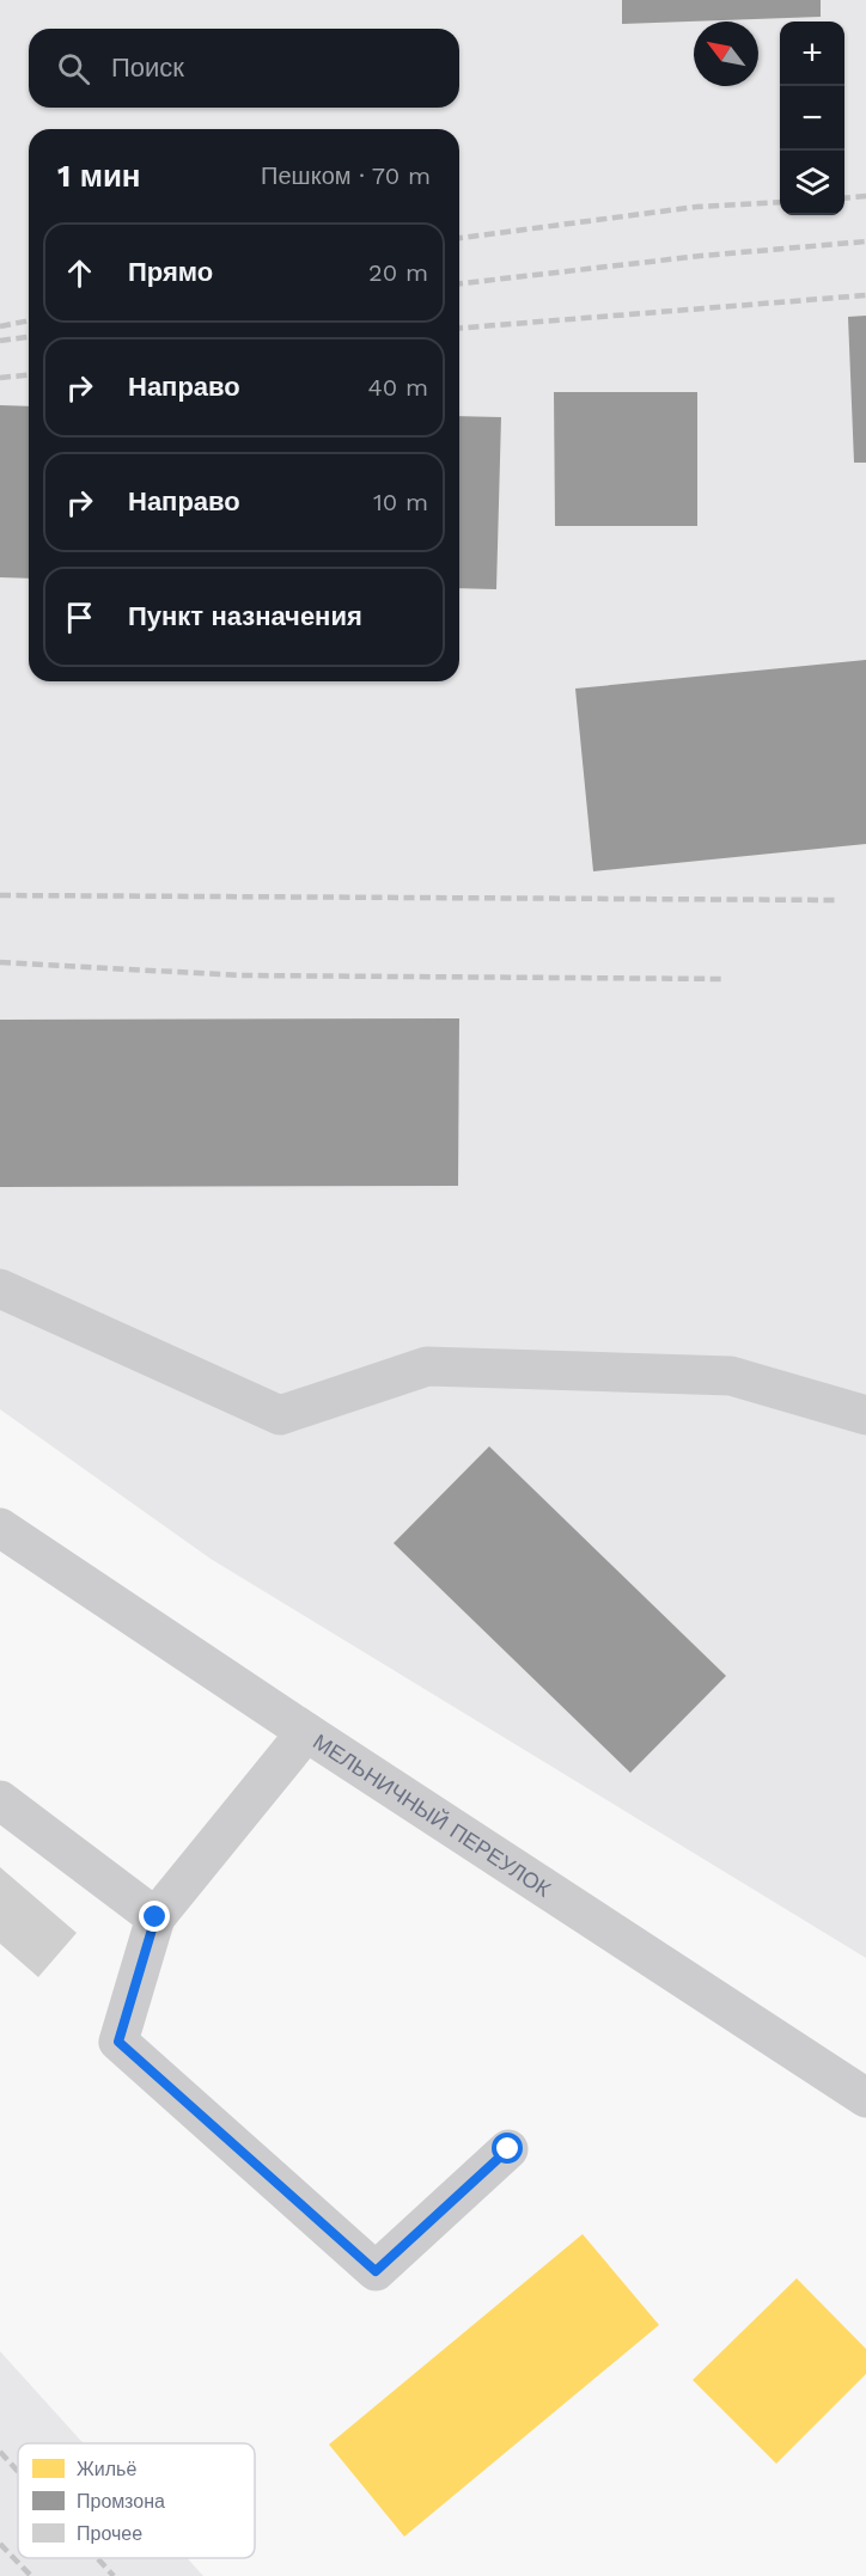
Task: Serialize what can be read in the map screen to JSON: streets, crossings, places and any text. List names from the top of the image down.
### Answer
{
  "streets": {
    "street": ["МЕЛЬНИЧНЫЙ ПЕРЕУЛОК"]
  },
  "legend": ["Жильё", "Промзона", "Прочее"],
  "north": "top left",
  "page": {
    "map_buttons": ["+", "−"],
    "search": "Поиск",
    "heading": ["1 мин", "Пешком · 70 m"],
    "list": [
      ["Прямо", "20 m"],
      ["Направо", "40 m"],
      ["Направо", "10 m"],
      "Пункт назначения"
    ]
  }
}
